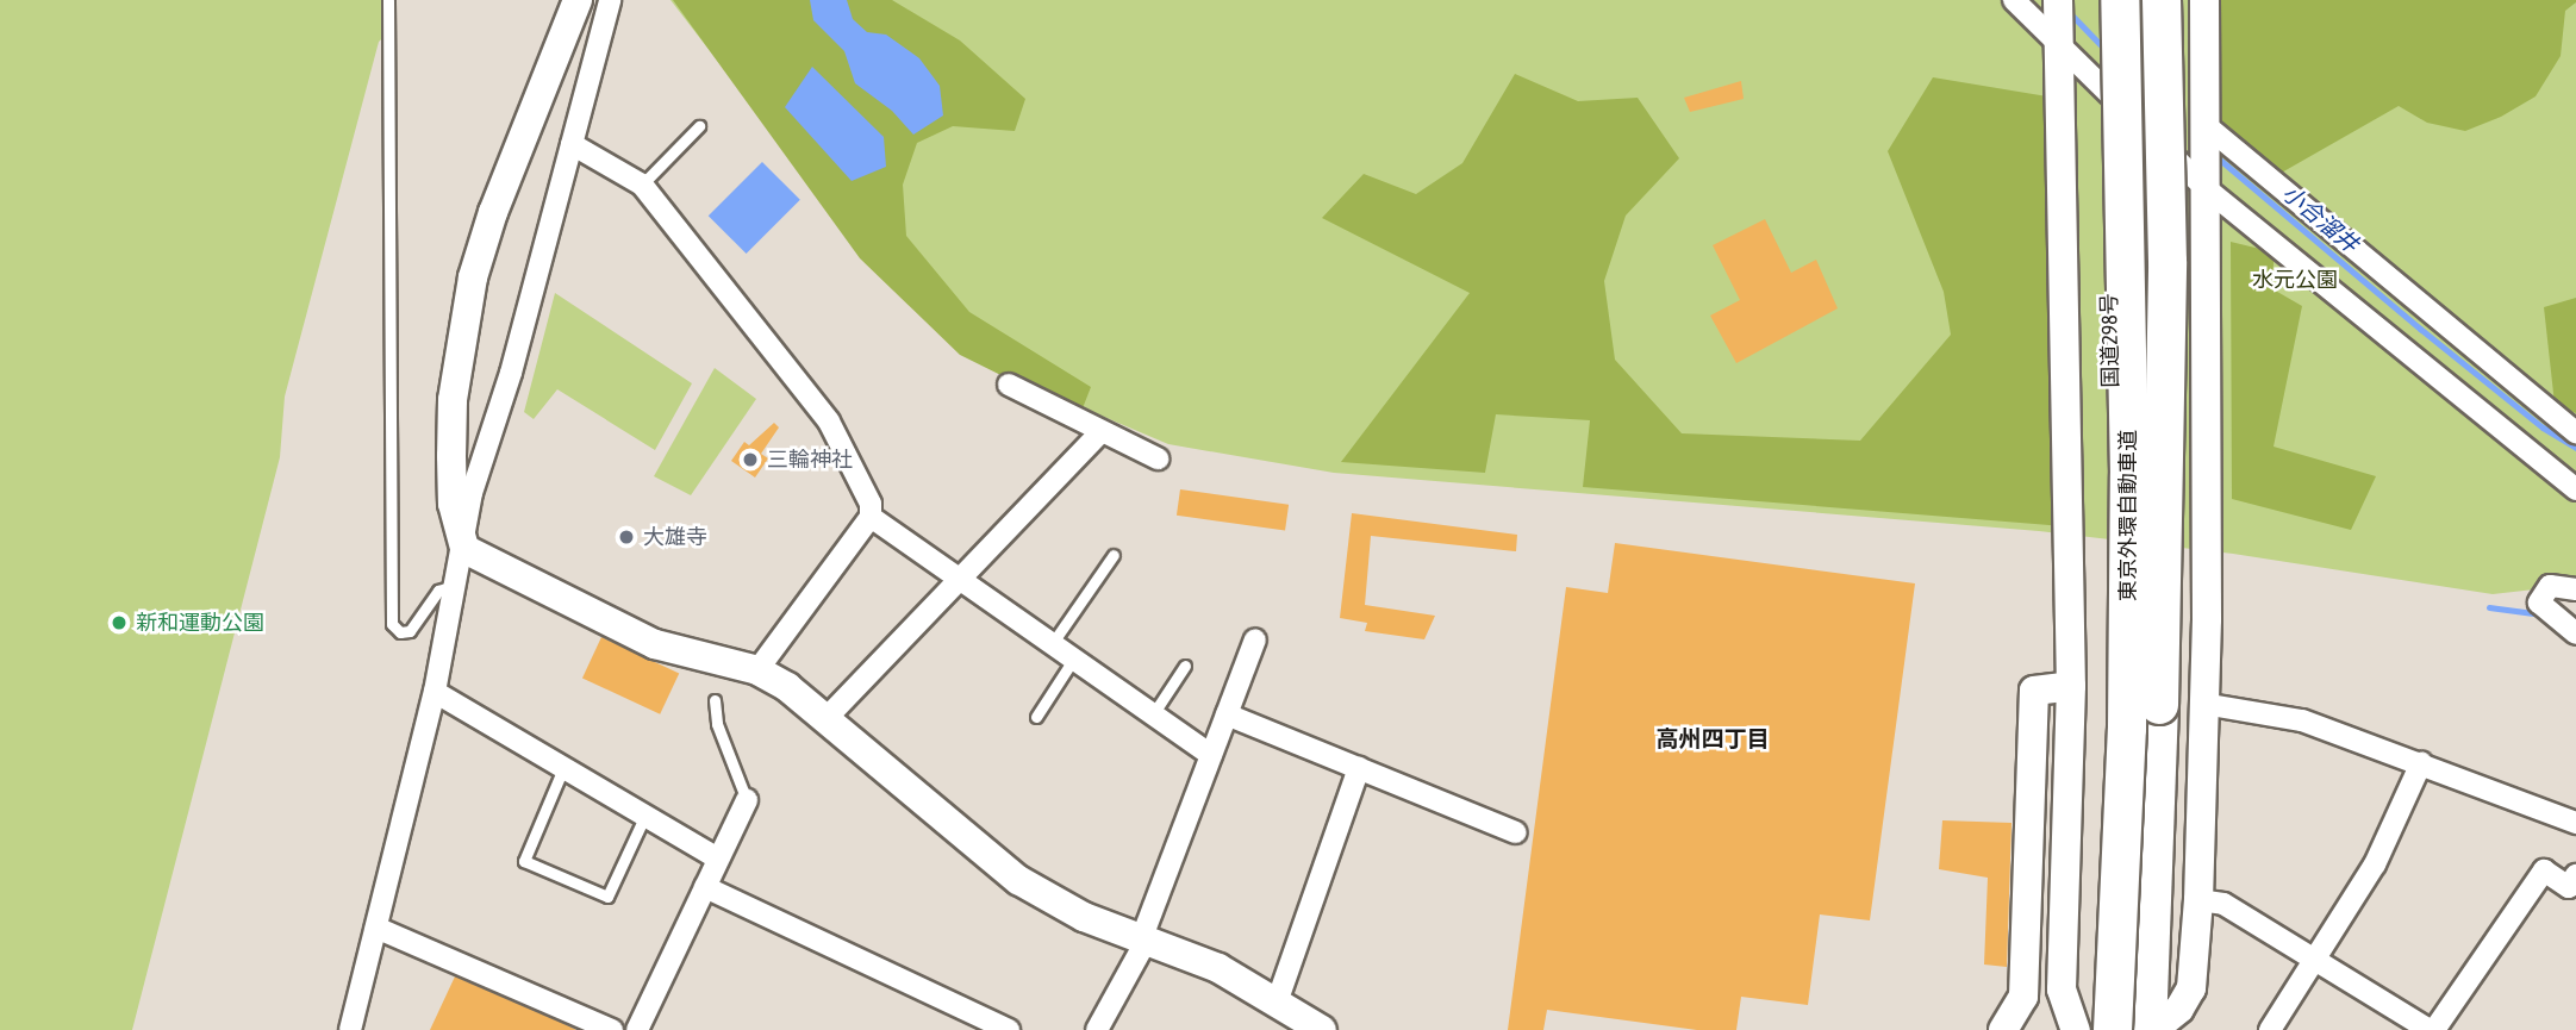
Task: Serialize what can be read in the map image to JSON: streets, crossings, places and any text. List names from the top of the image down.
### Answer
{
  "streets": {
    "highway": ["国道298号", "東京外環自動車道"]
  },
  "districts": ["高州四丁目"],
  "water": ["小合溜井"],
  "parks": ["水元公園"],
  "places": ["三輪神社", "大雄寺", "新和運動公園"]
}
